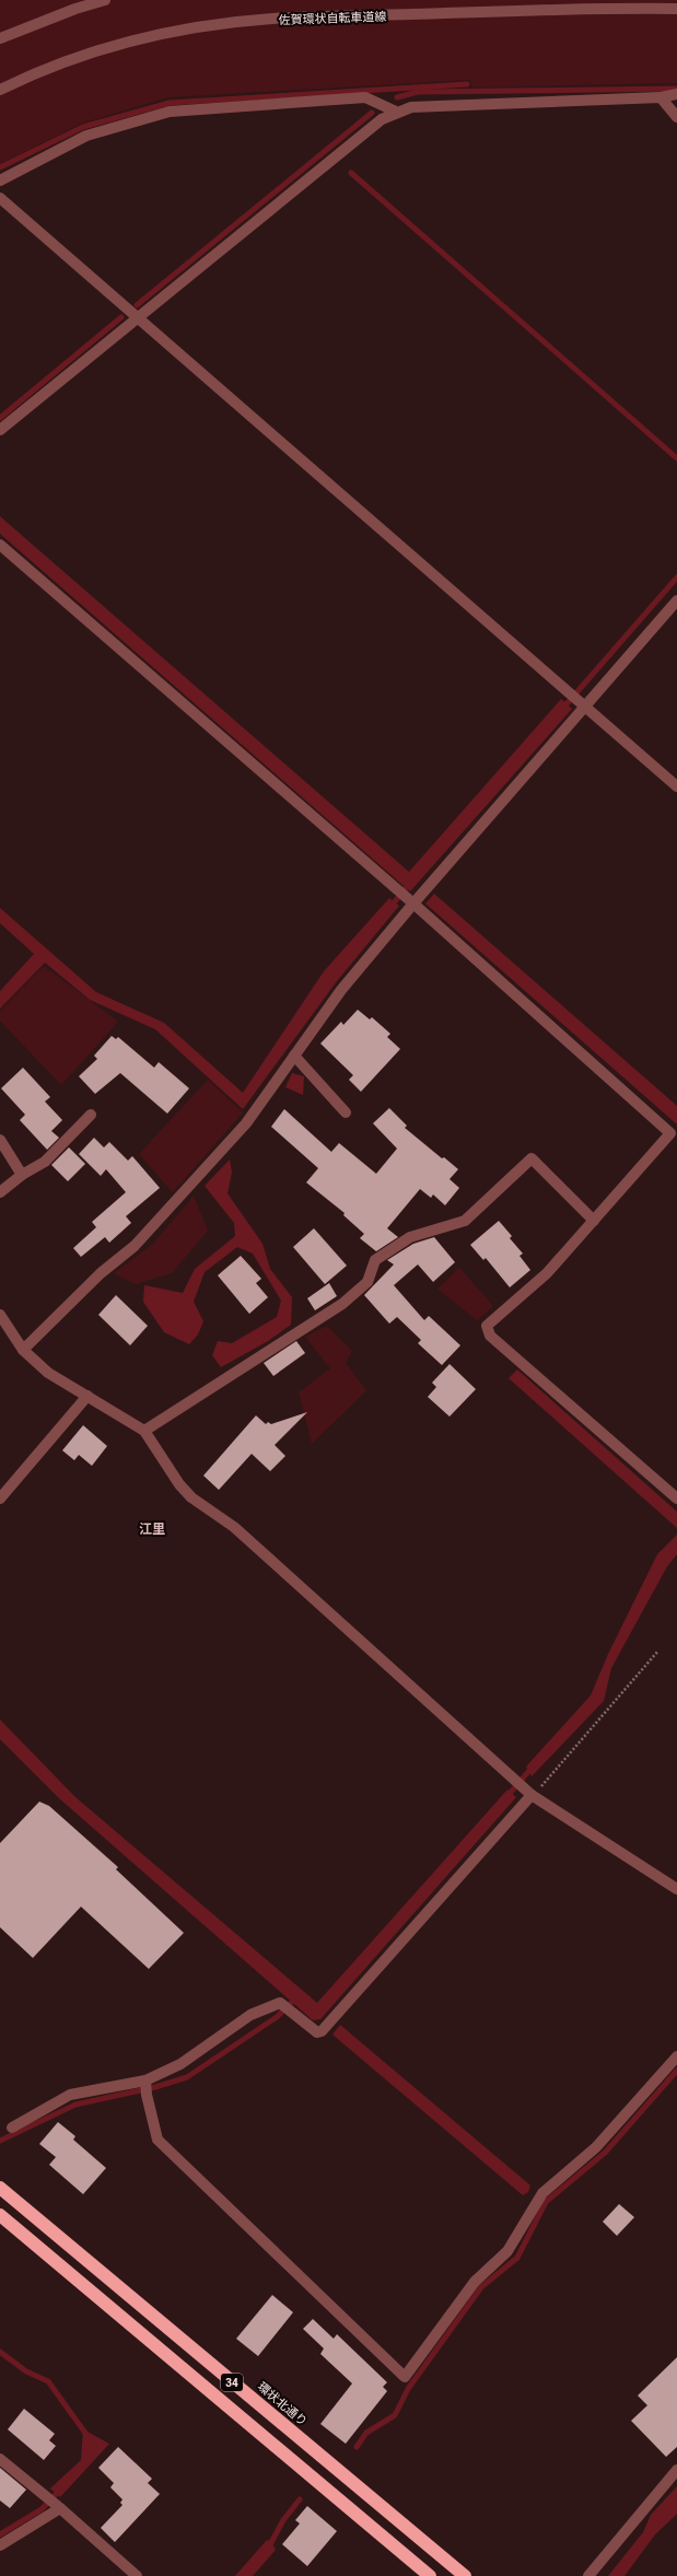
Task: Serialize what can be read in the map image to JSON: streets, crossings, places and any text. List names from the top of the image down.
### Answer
{
  "streets": {
    "highway": ["34", "環状北通り"]
  },
  "districts": ["江里"]
}
